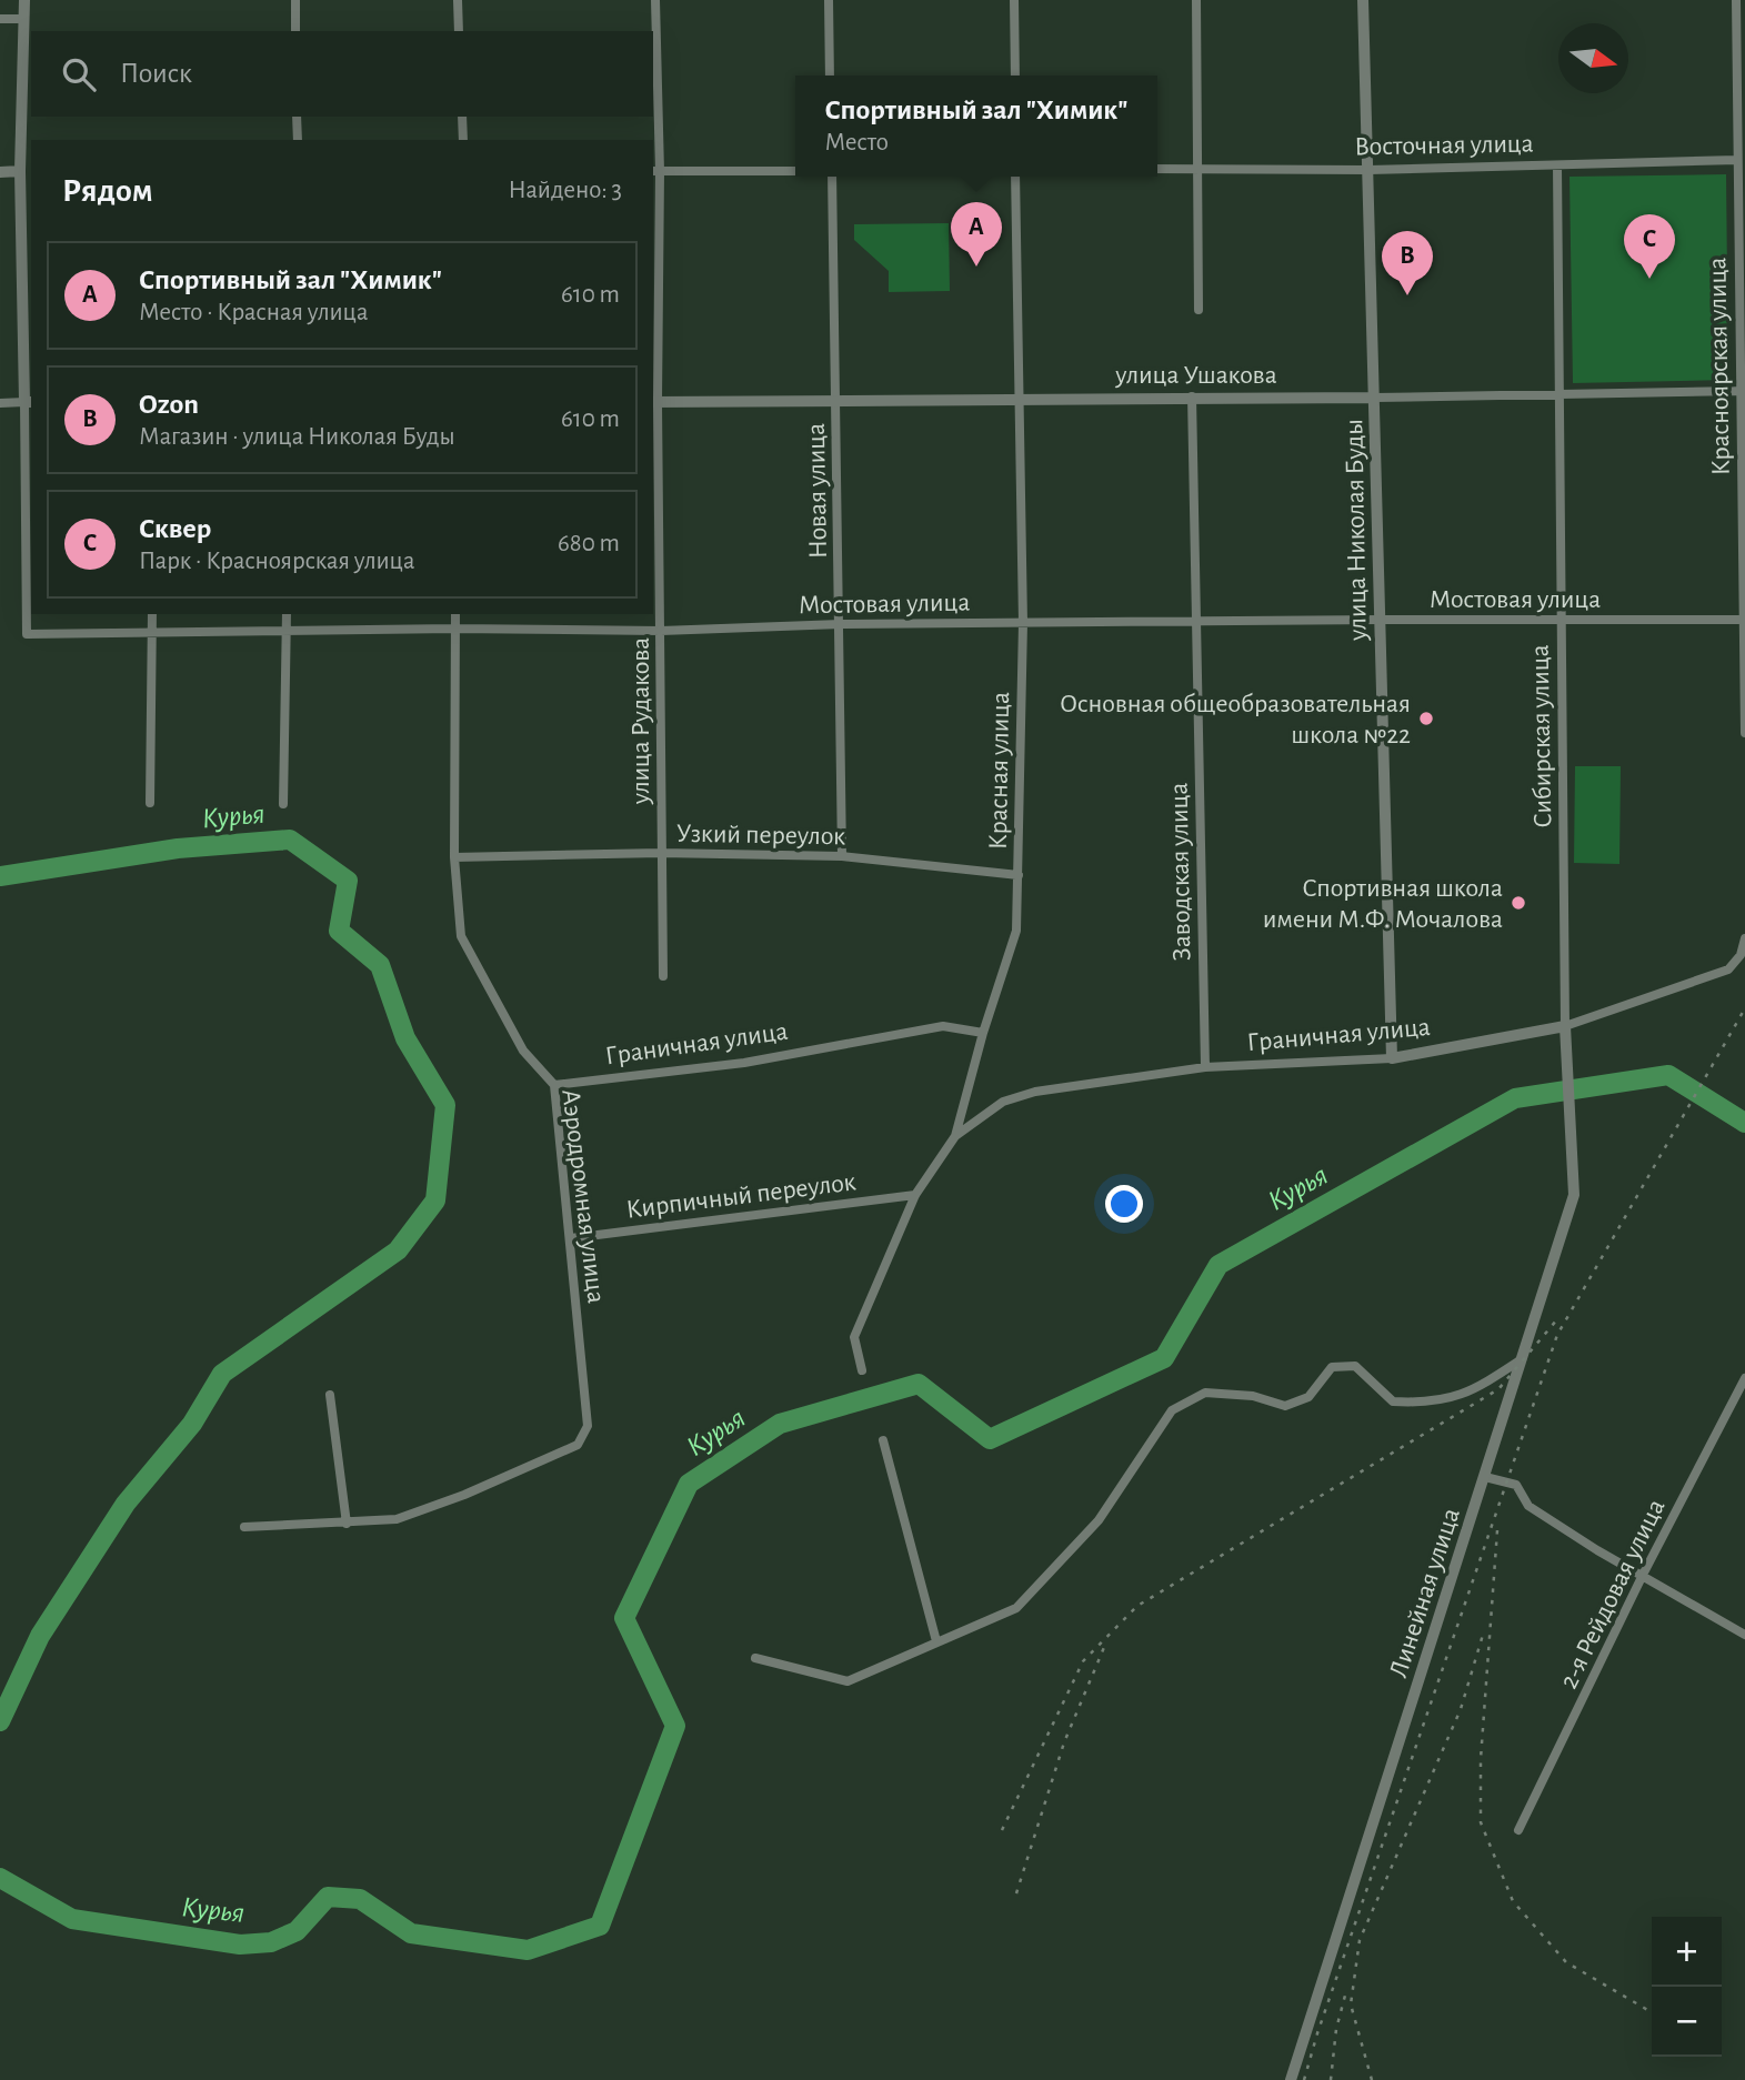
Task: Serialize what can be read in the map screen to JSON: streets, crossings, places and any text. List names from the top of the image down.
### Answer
{
  "streets": {
    "street": [
      "Восточная улица",
      "Красноярская улица",
      "улица Ушакова",
      "Новая улица",
      "улица Николая Буды",
      "Мостовая улица",
      "улица Рудакова",
      "Сибирская улица",
      "Красная улица",
      "Узкий переулок",
      "Заводская улица",
      "Граничная улица",
      "Кирпичный переулок",
      "Аэродромная улица",
      "Линейная улица",
      "2-я Рейдовая улица"
    ]
  },
  "crossings": [
    ["Восточная улица", "Красноярская улица"],
    ["Восточная улица", "улица Николая Буды"],
    ["Восточная улица", "Сибирская улица"],
    ["Красноярская улица", "улица Ушакова"],
    ["Красноярская улица", "Мостовая улица"],
    ["улица Ушакова", "Новая улица"],
    ["улица Ушакова", "улица Николая Буды"],
    ["улица Ушакова", "улица Рудакова"],
    ["улица Ушакова", "Сибирская улица"],
    ["улица Ушакова", "Красная улица"],
    ["улица Ушакова", "Заводская улица"],
    ["Новая улица", "Мостовая улица"],
    ["Новая улица", "Узкий переулок"],
    ["улица Николая Буды", "Мостовая улица"],
    ["улица Николая Буды", "Граничная улица"],
    ["Мостовая улица", "улица Рудакова"],
    ["Мостовая улица", "Сибирская улица"],
    ["Мостовая улица", "Красная улица"],
    ["Мостовая улица", "Заводская улица"],
    ["Мостовая улица", "Аэродромная улица"],
    ["улица Рудакова", "Узкий переулок"],
    ["Сибирская улица", "Граничная улица"],
    ["Сибирская улица", "Линейная улица"],
    ["Красная улица", "Узкий переулок"],
    ["Красная улица", "Граничная улица"],
    ["Красная улица", "Кирпичный переулок"],
    ["Узкий переулок", "Аэродромная улица"],
    ["Заводская улица", "Граничная улица"],
    ["Граничная улица", "Аэродромная улица"],
    ["Граничная улица", "Линейная улица"],
    ["Кирпичный переулок", "Аэродромная улица"]
  ],
  "water": ["Курья"],
  "places": ["Основная общеобразовательная школа №22", "Спортивная школа имени М.Ф. Мочалова"],
  "north": "right",
  "page": {
    "search": "Поиск",
    "popup": ["Спортивный зал \"Химик\"", "Место"],
    "heading": ["Рядом", "Найдено: 3"],
    "pins": ["A", "C", "B"],
    "list": [
      {
        "mark": "A",
        "name": "Спортивный зал \"Химик\"",
        "note": "Место · Красная улица",
        "value": "610 m"
      },
      {
        "mark": "B",
        "name": "Ozon",
        "note": "Магазин · улица Николая Буды",
        "value": "610 m"
      },
      {
        "mark": "C",
        "name": "Сквер",
        "note": "Парк · Красноярская улица",
        "value": "680 m"
      }
    ],
    "map_buttons": ["+", "−"]
  }
}
